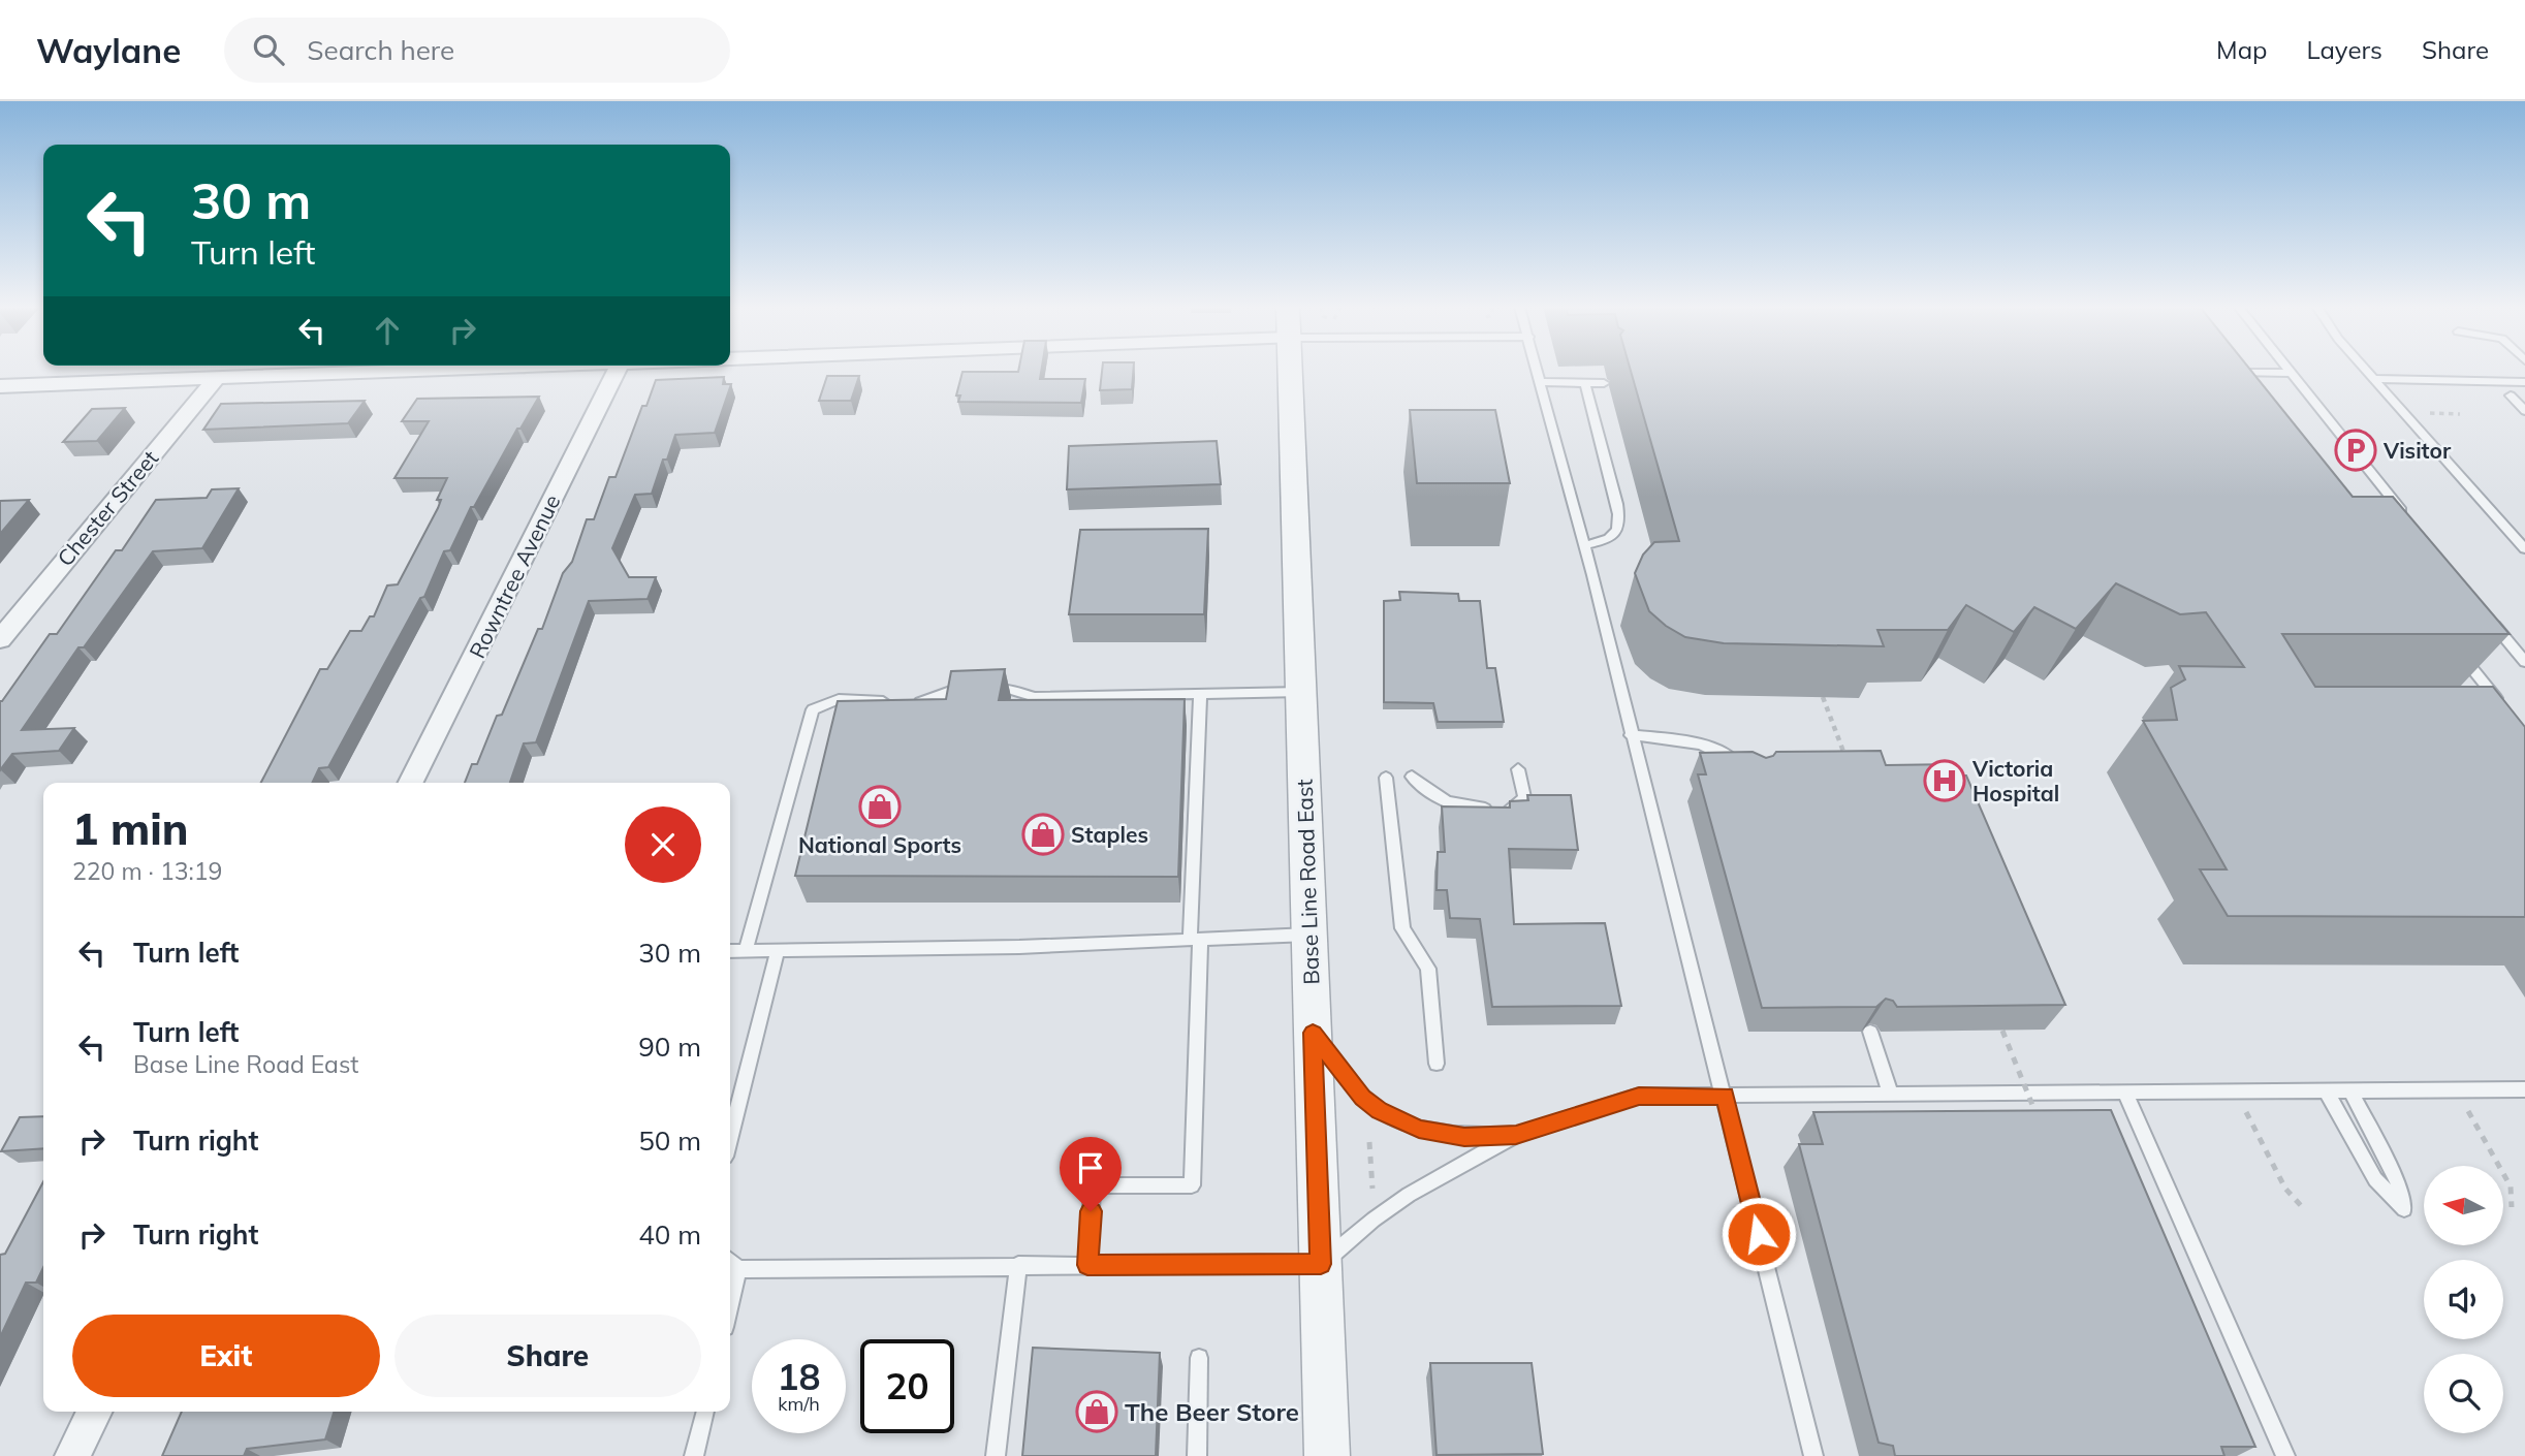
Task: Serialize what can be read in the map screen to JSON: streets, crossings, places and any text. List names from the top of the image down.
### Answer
{
  "streets": {
    "street": ["Chester Street", "Rowntree Avenue", "Base Line Road East"]
  },
  "places": {
    "parking": ["Visitor"],
    "hospital": ["Victoria Hospital"],
    "shop": ["National Sports", "Staples", "The Beer Store"]
  },
  "north": "left",
  "page": {
    "header": "Waylane",
    "search": "Search here",
    "nav": ["Map", "Layers", "Share"],
    "turn": ["30 m", "Turn left"],
    "heading": ["1 min", "220 m · 13:19"],
    "list": [
      {
        "name": "Turn left",
        "value": "30 m"
      },
      {
        "name": "Turn left",
        "note": "Base Line Road East",
        "value": "90 m"
      },
      {
        "name": "Turn right",
        "value": "50 m"
      },
      {
        "name": "Turn right",
        "value": "40 m"
      }
    ],
    "buttons": ["Exit", "Share"],
    "speed": "18 km/h",
    "limit": "20"
  }
}
